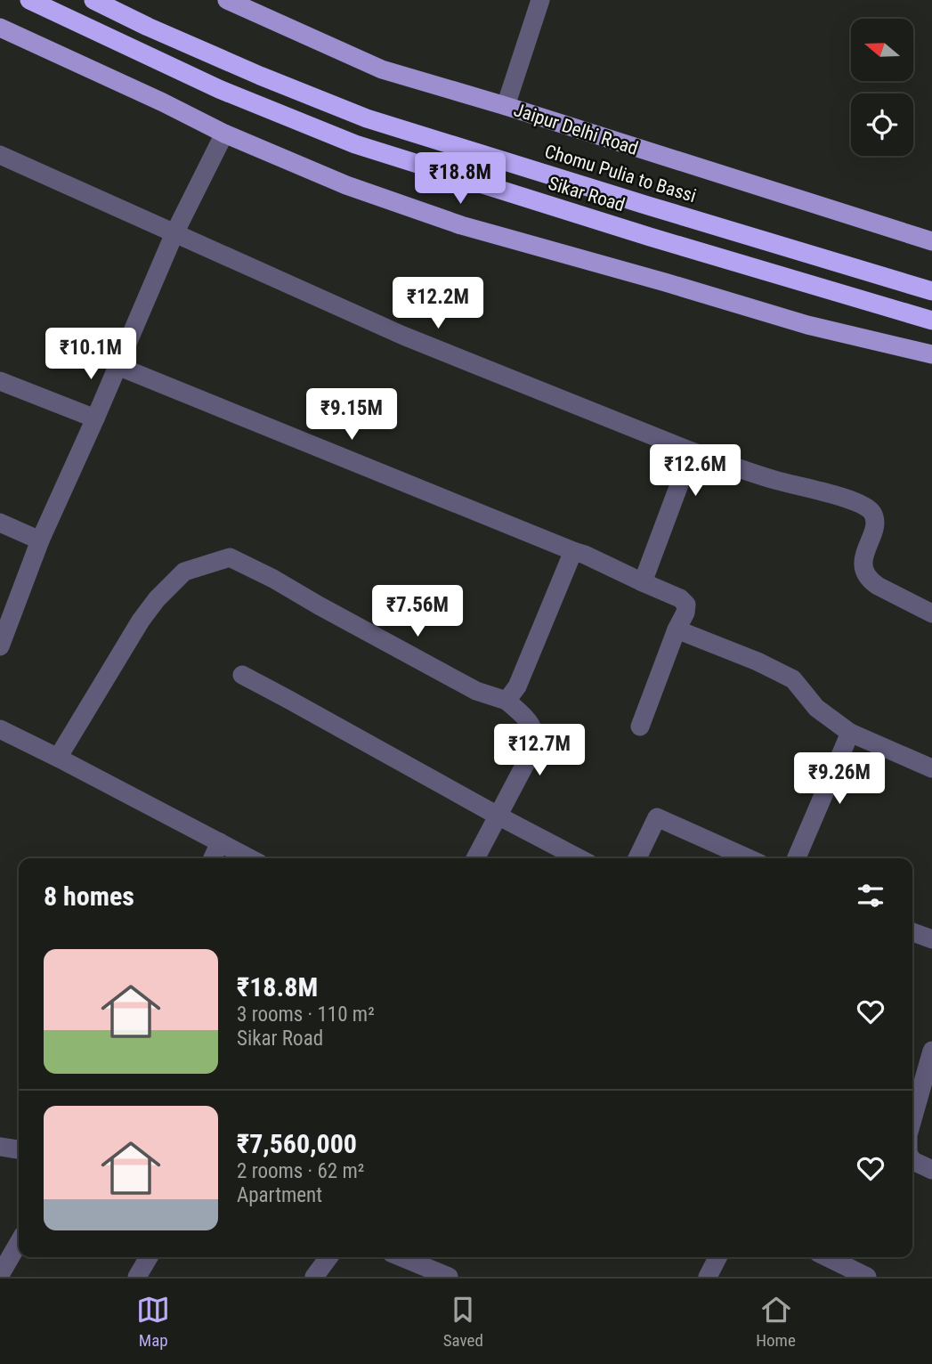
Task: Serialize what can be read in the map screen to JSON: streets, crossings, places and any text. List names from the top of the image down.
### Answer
{
  "streets": {
    "highway": ["Chomu Pulia to Bassi", "Sikar Road"],
    "main road": ["Jaipur Delhi Road"]
  },
  "north": "left",
  "page": {
    "price": [
      "₹18.8M",
      "₹12.2M",
      "₹10.1M",
      "₹9.15M",
      "₹12.6M",
      "₹7.56M",
      "₹12.7M",
      "₹9.26M"
    ],
    "heading": "8 homes",
    "list": [
      {
        "name": "₹18.8M",
        "note": "3 rooms · 110 m² · Sikar Road"
      },
      {
        "name": "₹7,560,000",
        "note": "2 rooms · 62 m² · Apartment"
      }
    ],
    "tabs": ["Map", "Saved", "Home"]
  }
}
